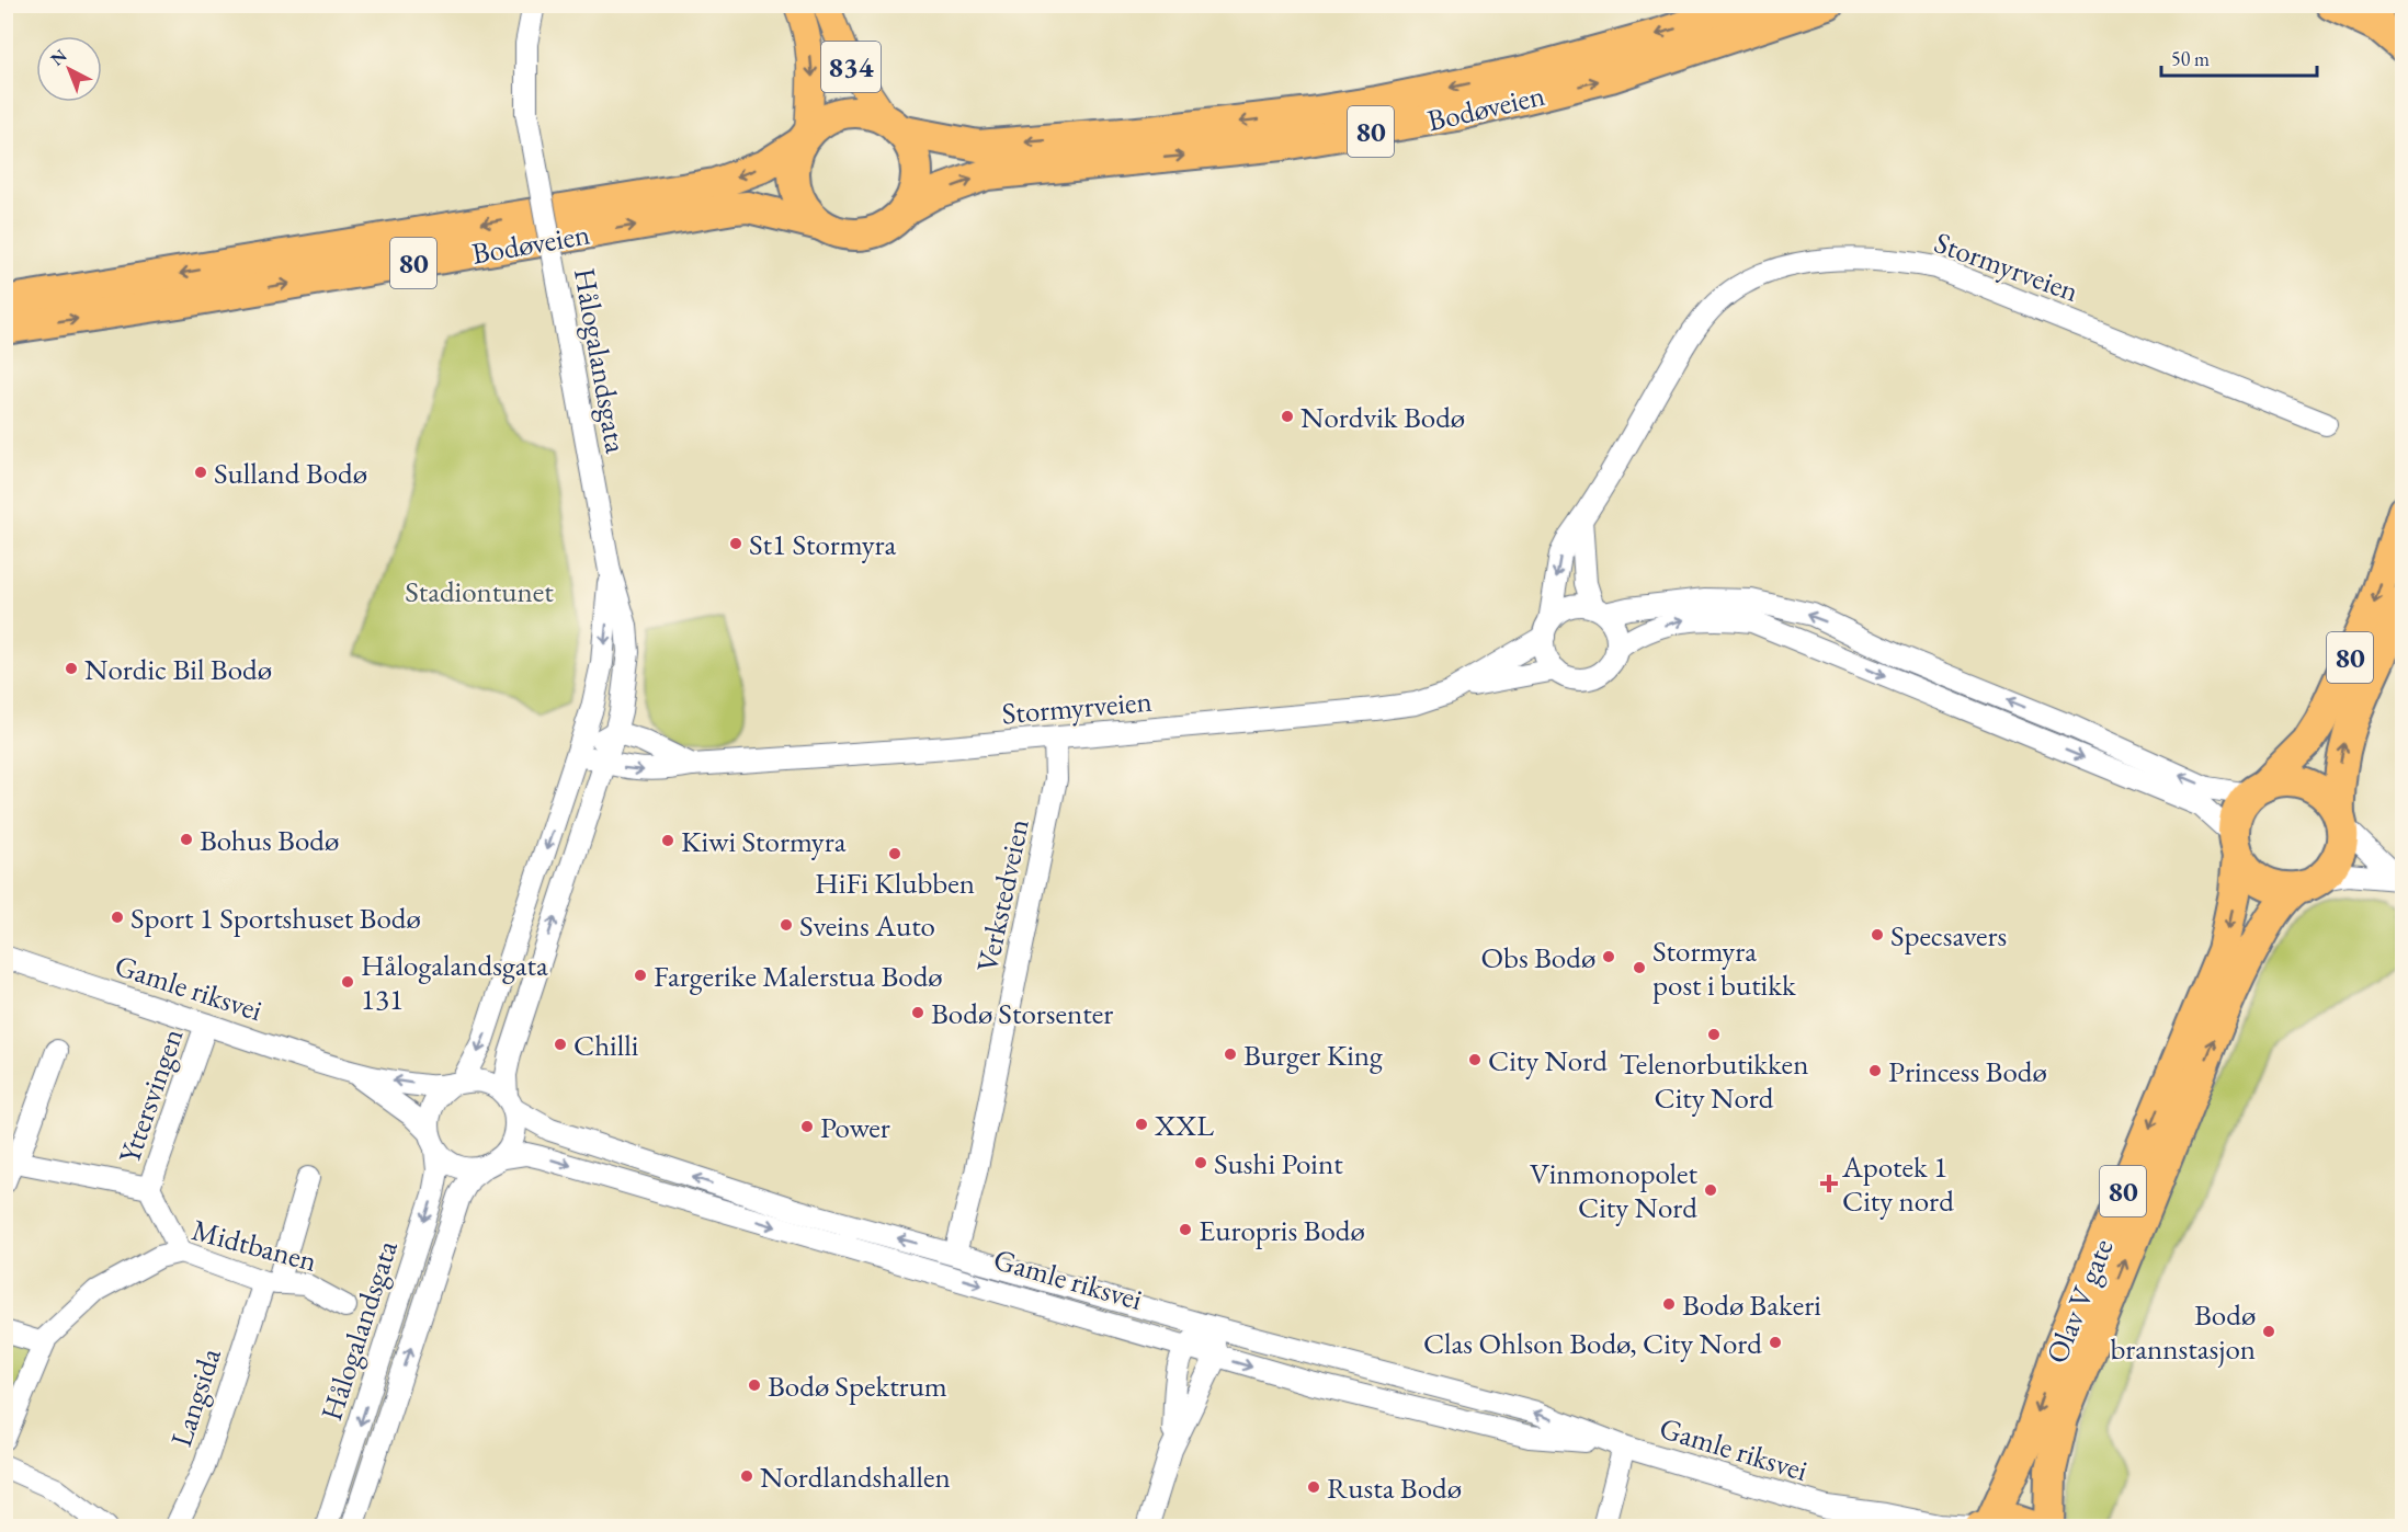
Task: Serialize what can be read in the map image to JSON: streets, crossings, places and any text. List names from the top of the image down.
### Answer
{
  "streets": {
    "highway": ["Bodøveien", "80", "Olav V gate"],
    "main road": ["834"],
    "street": [
      "Stormyrveien",
      "Hålogalandsgata",
      "Verkstedveien",
      "Gamle riksvei",
      "Yttersvingen",
      "Midtbanen",
      "Langsida"
    ]
  },
  "crossings": [
    ["834", "Bodøveien"],
    ["Stormyrveien", "Hålogalandsgata"],
    ["Stormyrveien", "Verkstedveien"],
    ["Hålogalandsgata", "Gamle riksvei"],
    ["Verkstedveien", "Gamle riksvei"],
    ["Gamle riksvei", "Yttersvingen"],
    ["Gamle riksvei", "Olav V gate"],
    ["Yttersvingen", "Midtbanen"],
    ["Midtbanen", "Langsida"]
  ],
  "parks": ["Stadiontunet"],
  "places": {
    "other": [
      "Nordvik Bodø",
      "Sulland Bodø",
      "St1 Stormyra",
      "Nordic Bil Bodø",
      "Bohus Bodø",
      "Kiwi Stormyra",
      "HiFi Klubben",
      "Sport 1 Sportshuset Bodø",
      "Sveins Auto",
      "Specsavers",
      "Obs Bodø",
      "Stormyra post i butikk",
      "Fargerike Malerstua Bodø",
      "Hålogalandsgata 131",
      "Bodø Storsenter",
      "Telenorbutikken City Nord",
      "Chilli",
      "Burger King",
      "City Nord",
      "Princess Bodø",
      "XXL",
      "Power",
      "Sushi Point",
      "Vinmonopolet City Nord",
      "Europris Bodø",
      "Bodø Bakeri",
      "Bodø brannstasjon",
      "Clas Ohlson Bodø, City Nord",
      "Bodø Spektrum",
      "Nordlandshallen",
      "Rusta Bodø"
    ],
    "health": ["Apotek 1 City nord"]
  },
  "scale_bar": "50 m",
  "north": "top left"
}
